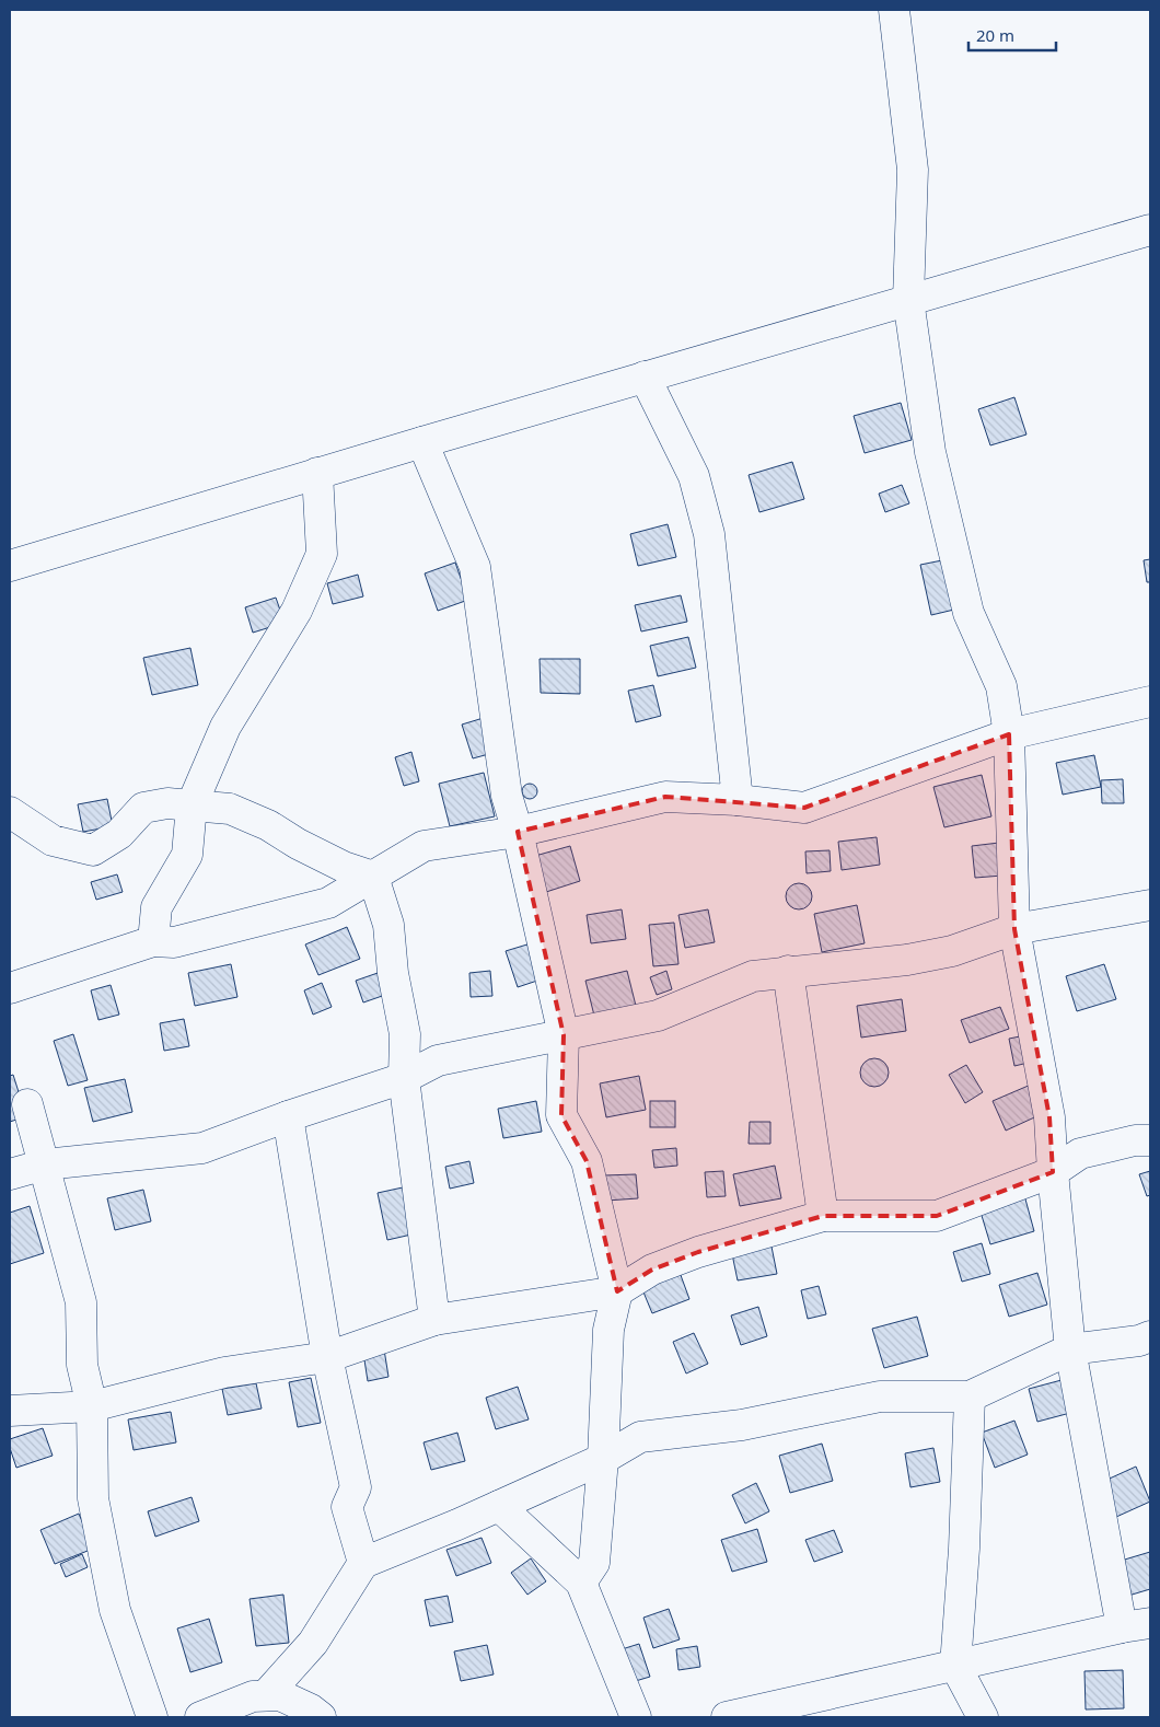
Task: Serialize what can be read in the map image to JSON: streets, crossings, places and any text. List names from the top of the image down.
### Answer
{
  "scale_bar": "20 m"
}
